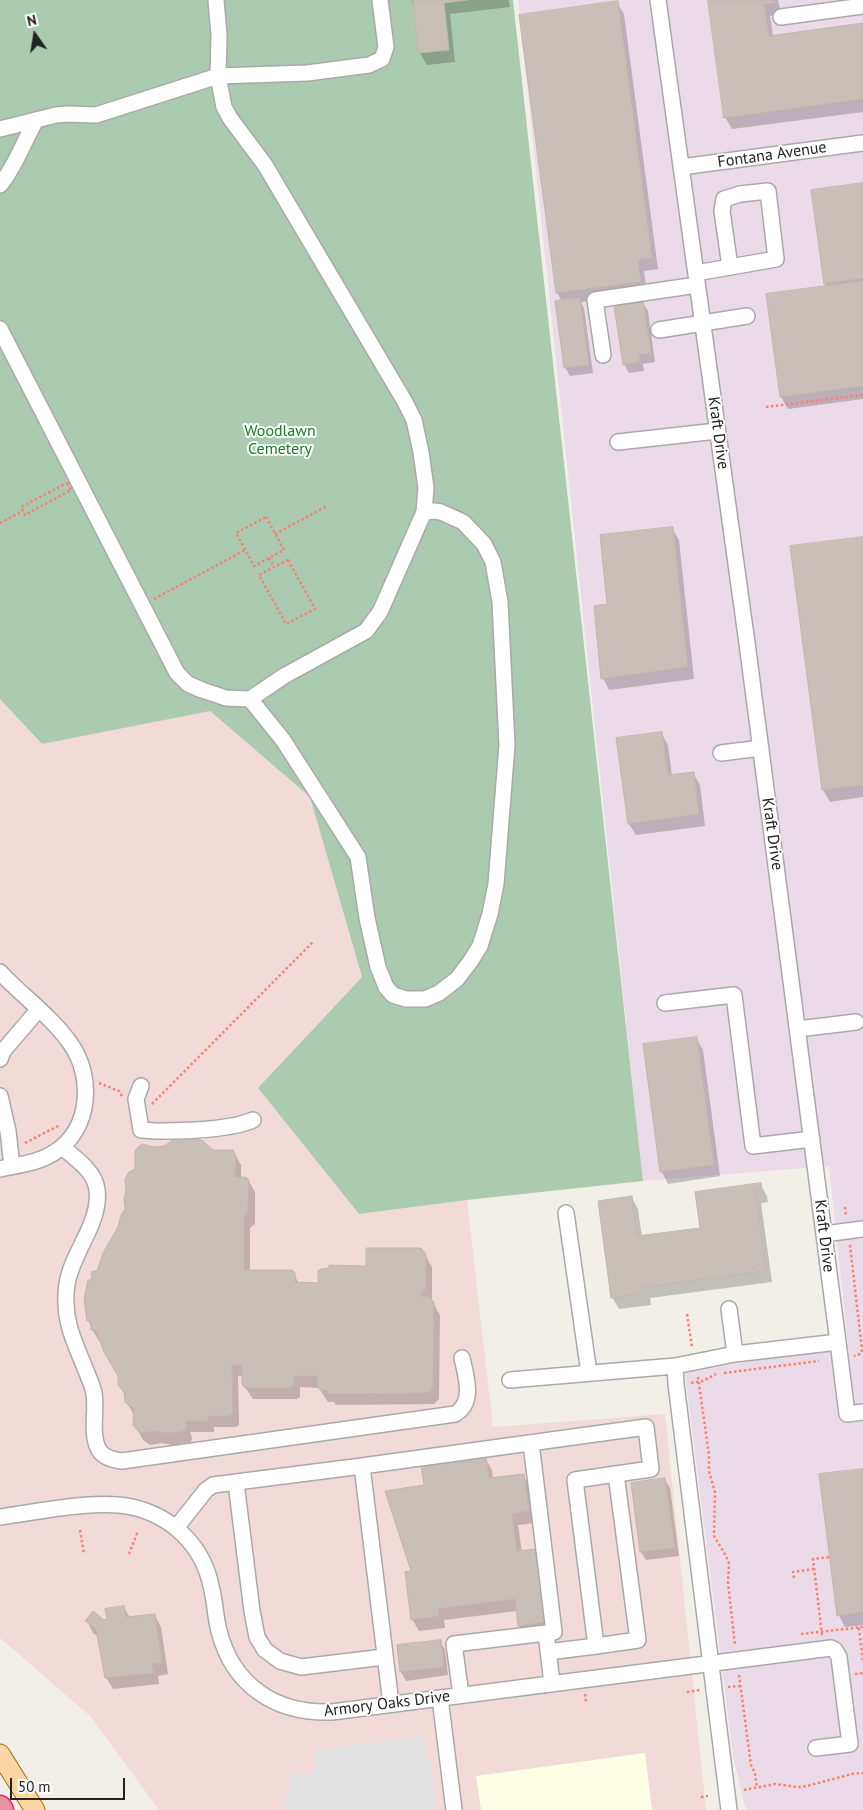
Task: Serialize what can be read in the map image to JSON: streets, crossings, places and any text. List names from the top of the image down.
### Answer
{
  "streets": {
    "street": ["Fontana Avenue", "Kraft Drive", "Armory Oaks Drive"]
  },
  "crossings": [
    ["Fontana Avenue", "Kraft Drive"]
  ],
  "parks": ["Woodlawn Cemetery"],
  "scale_bar": "50 m",
  "north": "top"
}
